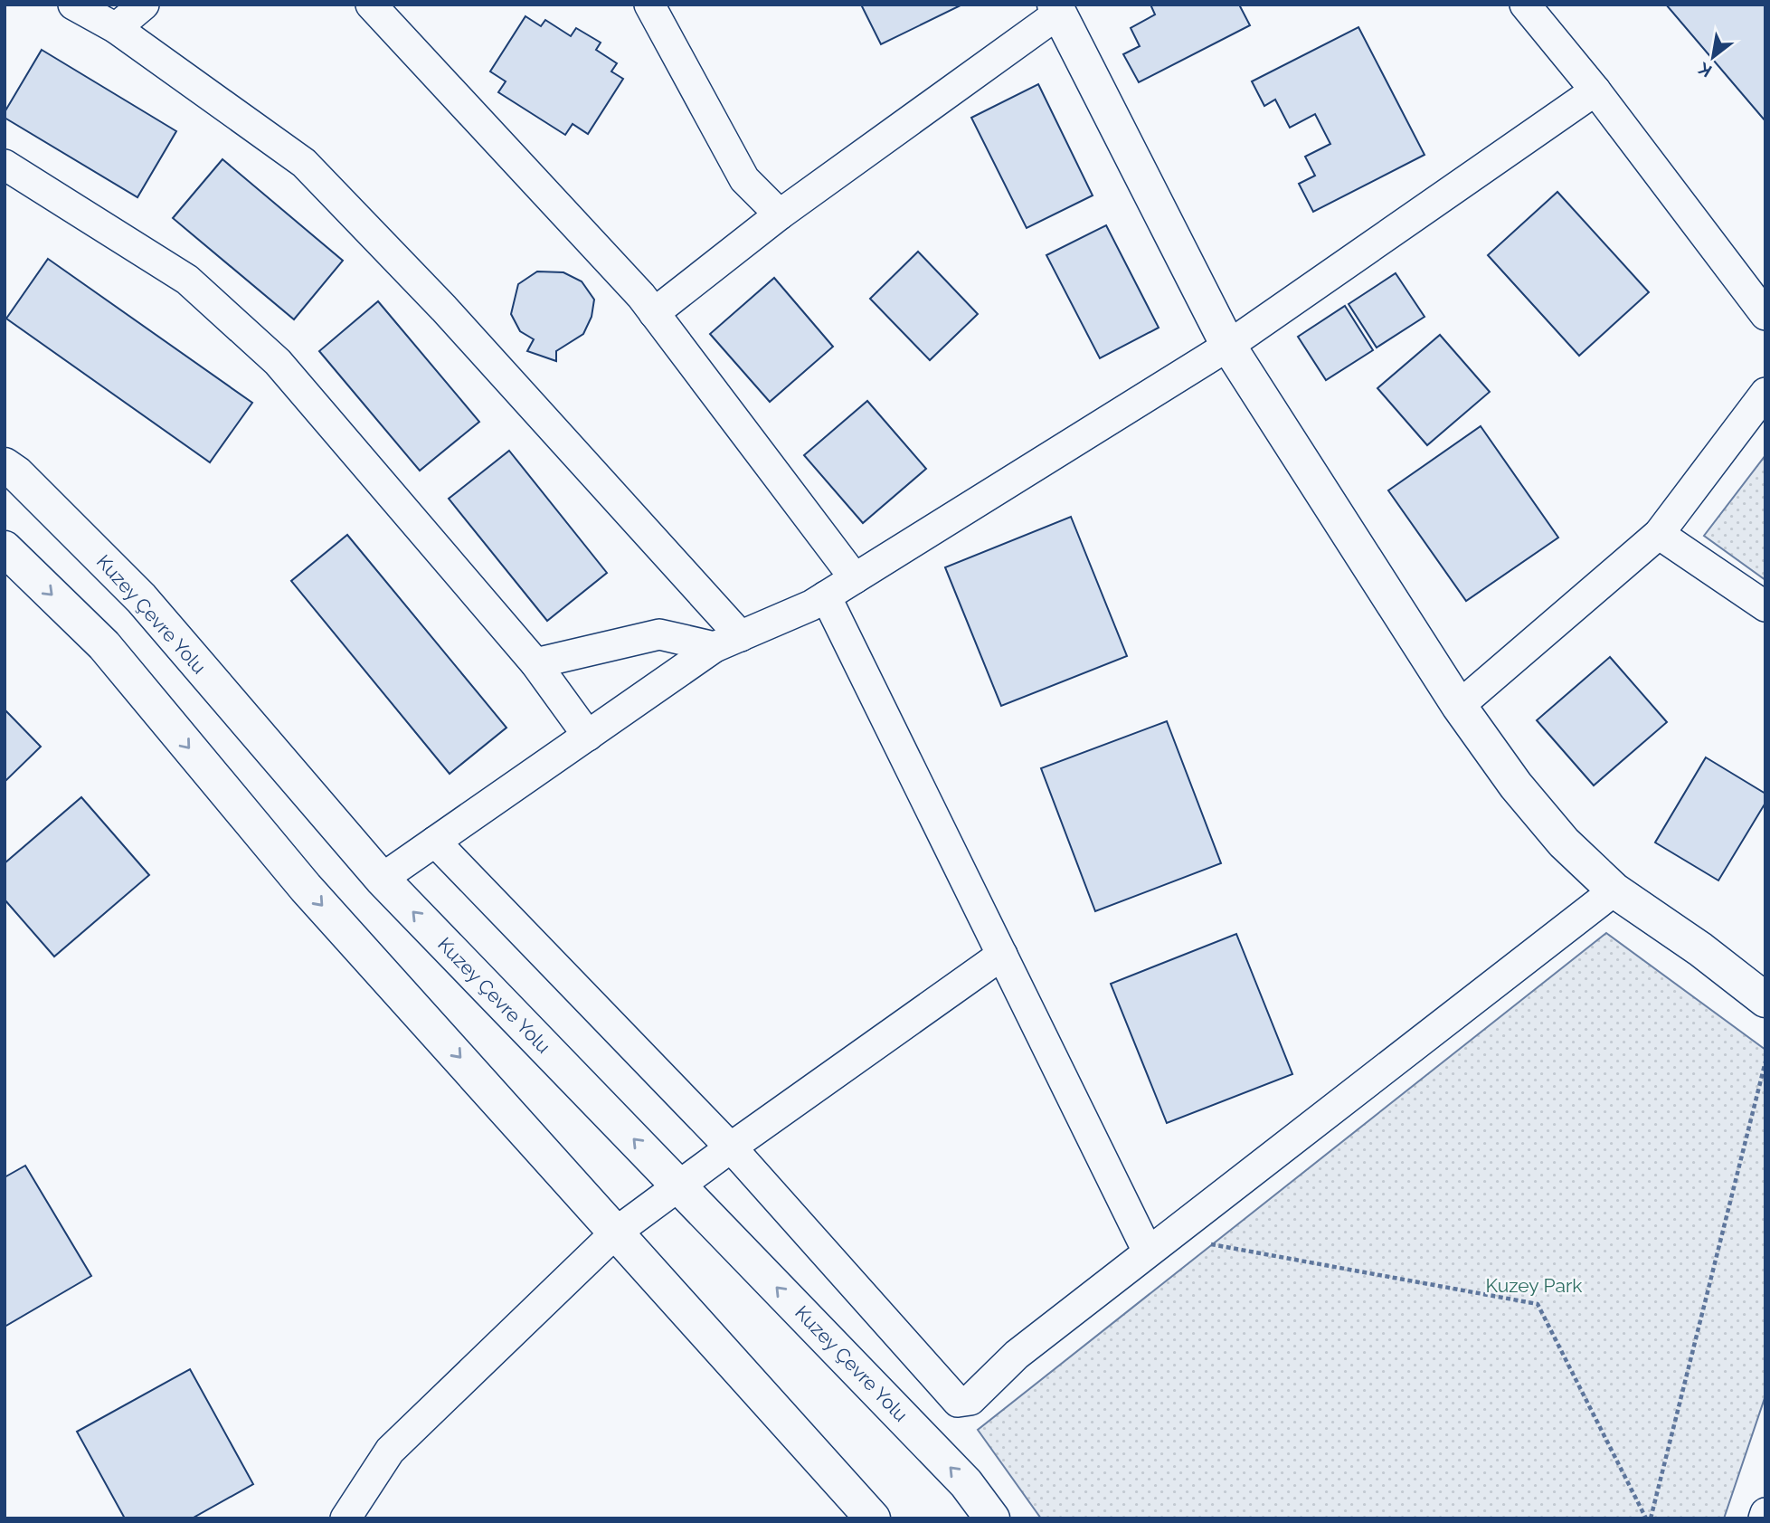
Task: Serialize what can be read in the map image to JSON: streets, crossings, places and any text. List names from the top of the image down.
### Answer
{
  "streets": {
    "main road": ["Kuzey Çevre Yolu"]
  },
  "parks": ["Kuzey Park"],
  "north": "bottom left"
}
